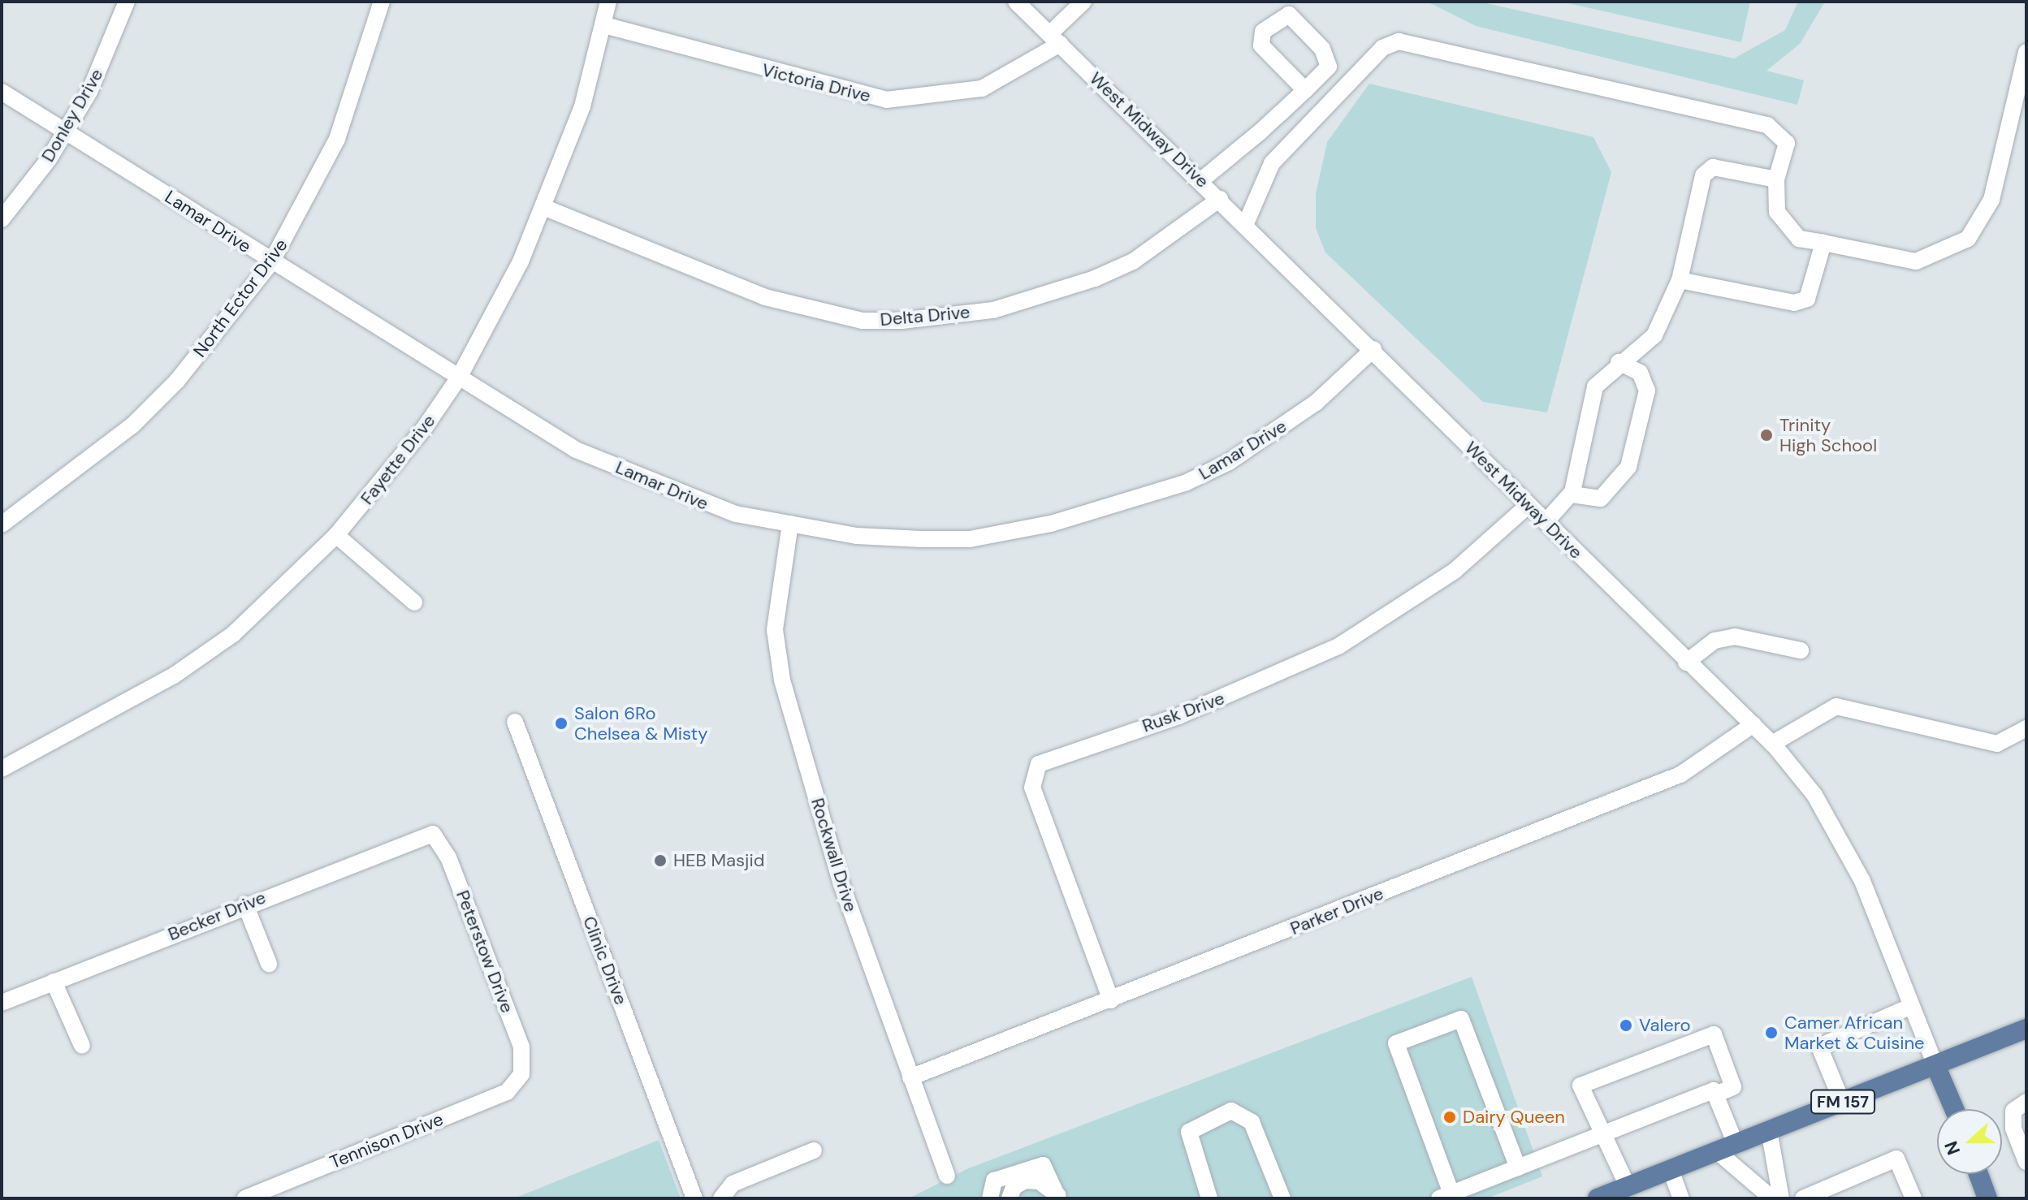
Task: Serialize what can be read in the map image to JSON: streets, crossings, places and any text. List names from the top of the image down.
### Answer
{
  "streets": {
    "main road": ["FM 157"],
    "street": [
      "Victoria Drive",
      "Donley Drive",
      "West Midway Drive",
      "Lamar Drive",
      "North Ector Drive",
      "Delta Drive",
      "Fayette Drive",
      "Rusk Drive",
      "Rockwall Drive",
      "Parker Drive",
      "Becker Drive",
      "Peterstow Drive",
      "Clinic Drive",
      "Tennison Drive"
    ]
  },
  "crossings": [
    ["Victoria Drive", "West Midway Drive"],
    ["Victoria Drive", "Fayette Drive"],
    ["Donley Drive", "Lamar Drive"],
    ["West Midway Drive", "Lamar Drive"],
    ["West Midway Drive", "Delta Drive"],
    ["West Midway Drive", "Rusk Drive"],
    ["West Midway Drive", "Parker Drive"],
    ["West Midway Drive", "FM 157"],
    ["Lamar Drive", "North Ector Drive"],
    ["Lamar Drive", "Fayette Drive"],
    ["Lamar Drive", "Rockwall Drive"],
    ["Delta Drive", "Fayette Drive"],
    ["Rusk Drive", "Parker Drive"],
    ["Rockwall Drive", "Parker Drive"],
    ["Becker Drive", "Peterstow Drive"],
    ["Peterstow Drive", "Tennison Drive"]
  ],
  "places": [
    "Trinity High School",
    "Salon 6Ro Chelsea & Misty",
    "HEB Masjid",
    "Valero",
    "Camer African Market & Cuisine",
    "Dairy Queen"
  ],
  "north": "left"
}
